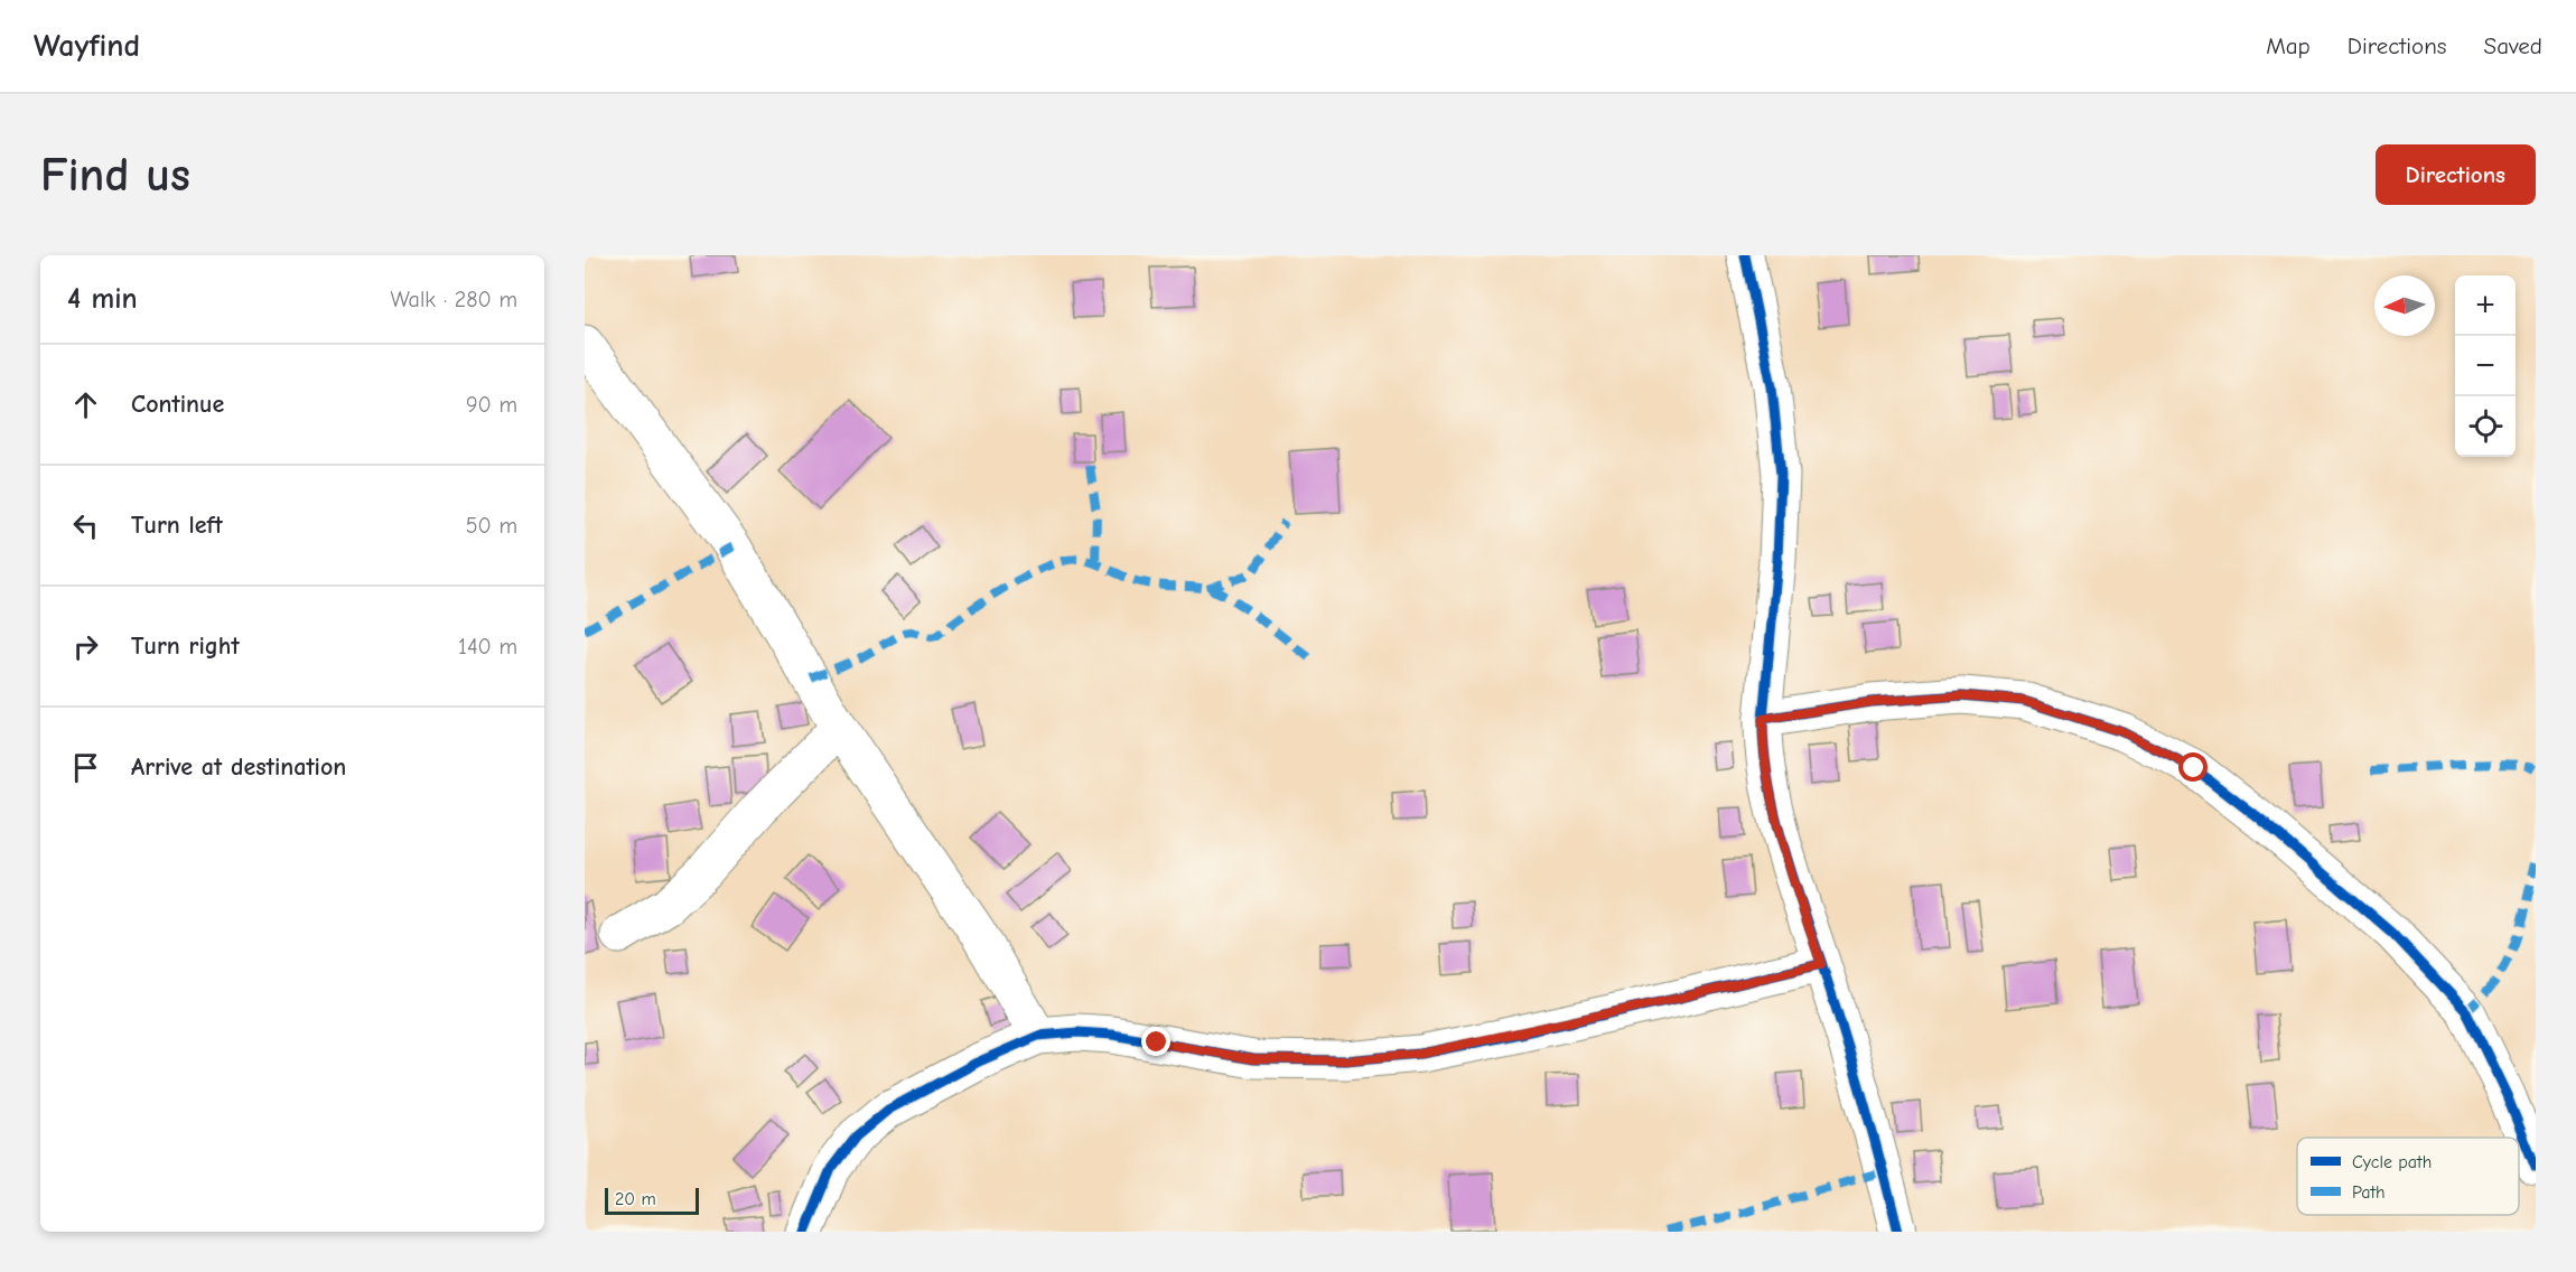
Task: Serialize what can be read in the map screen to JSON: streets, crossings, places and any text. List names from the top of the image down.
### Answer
{
  "legend": ["Cycle path", "Path"],
  "scale_bar": "20 m",
  "north": "left",
  "page": {
    "header": "Wayfind",
    "nav": ["Map", "Directions", "Saved"],
    "buttons": "Directions",
    "title": "Find us",
    "heading": ["4 min", "Walk · 280 m"],
    "map_buttons": ["+", "−"],
    "list": [
      ["Continue", "90 m"],
      ["Turn left", "50 m"],
      ["Turn right", "140 m"],
      "Arrive at destination"
    ],
    "scale": "20 m"
  }
}
